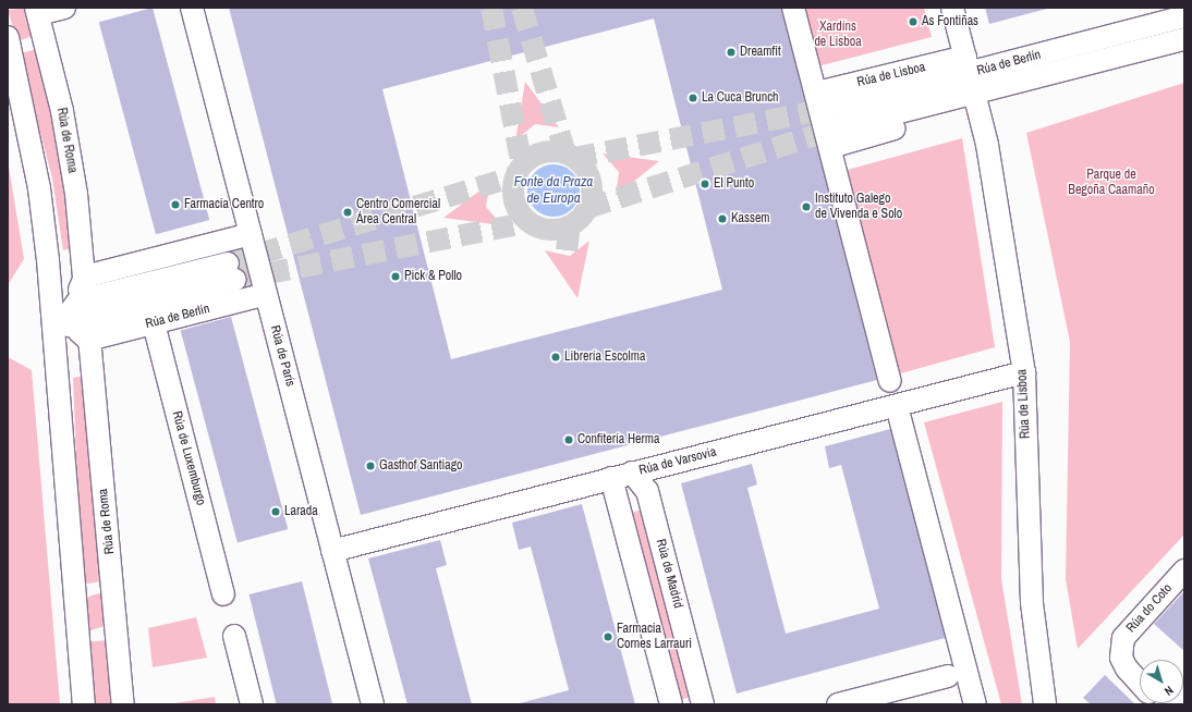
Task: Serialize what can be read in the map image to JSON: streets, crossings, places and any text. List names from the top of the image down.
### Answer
{
  "streets": {
    "street": [
      "Rúa de Berlín",
      "Rúa de Lisboa",
      "Rúa de Roma",
      "Rúa de París",
      "Rúa de Luxemburgo",
      "Rúa de Varsovia",
      "Rúa de Madrid",
      "Rúa do Coto"
    ]
  },
  "crossings": [
    ["Rúa de Berlín", "Rúa de Lisboa"],
    ["Rúa de Berlín", "Rúa de Roma"],
    ["Rúa de Berlín", "Rúa de París"],
    ["Rúa de Berlín", "Rúa de Luxemburgo"],
    ["Rúa de Lisboa", "Rúa de Varsovia"],
    ["Rúa de París", "Rúa de Varsovia"],
    ["Rúa de Varsovia", "Rúa de Madrid"]
  ],
  "water": ["Fonte da Praza de Europa"],
  "parks": ["Xardíns de Lisboa", "Parque de Begoña Caamaño"],
  "places": [
    "As Fontiñas",
    "Dreamfit",
    "La Cuca Brunch",
    "El Punto",
    "Farmacia Centro",
    "Instituto Galego de Vivenda e Solo",
    "Centro Comercial Área Central",
    "Kassem",
    "Pick & Pollo",
    "Librería Escolma",
    "Confitería Herma",
    "Gasthof Santiago",
    "Larada",
    "Farmacia Cornes Larrauri"
  ],
  "north": "bottom right"
}
